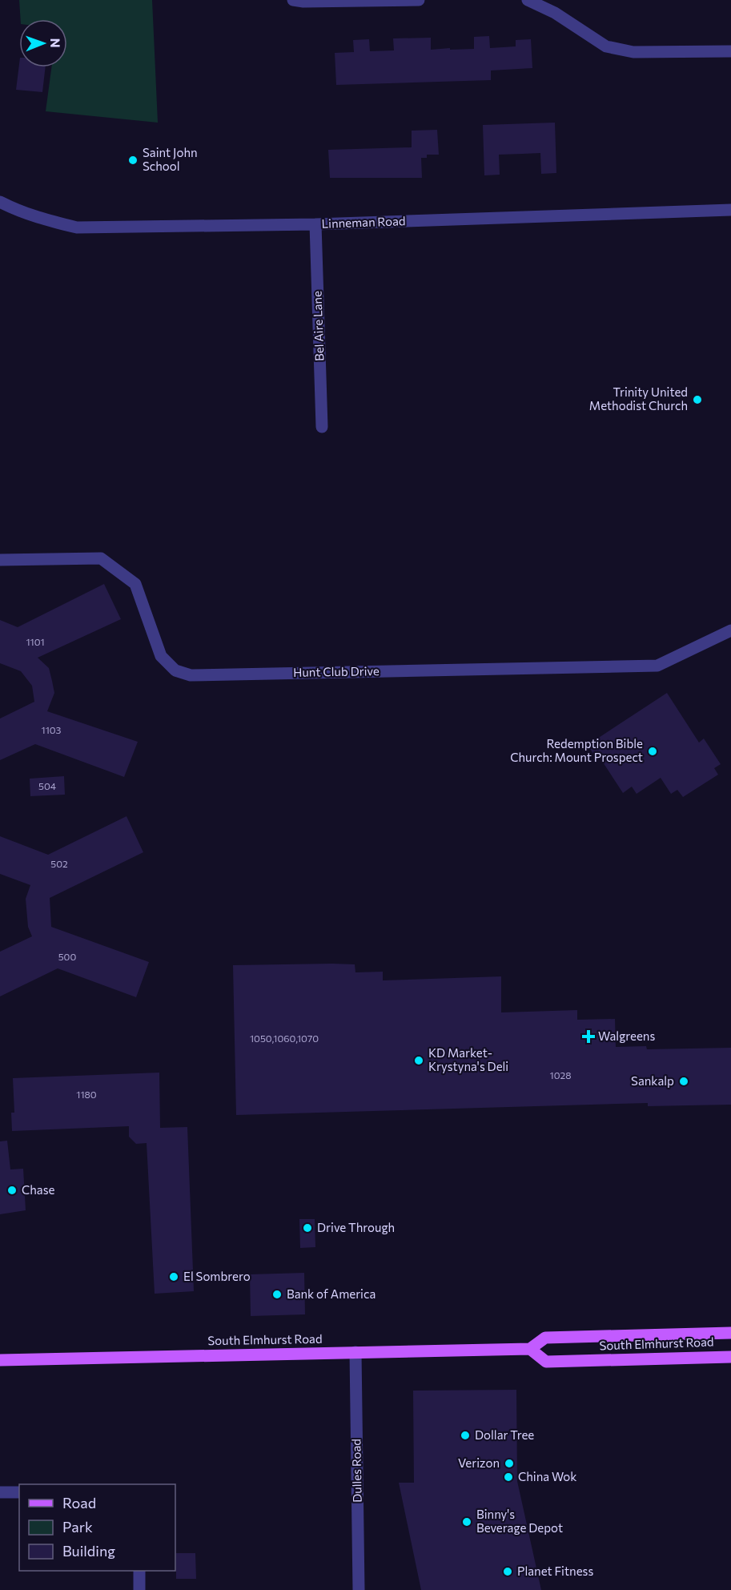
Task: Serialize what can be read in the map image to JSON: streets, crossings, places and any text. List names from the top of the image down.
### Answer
{
  "streets": {
    "main road": ["South Elmhurst Road"],
    "street": [
      "Linneman Road",
      "Bel Aire Lane",
      "Hunt Club Drive",
      "Dulles Road"
    ]
  },
  "crossings": [
    ["Linneman Road", "Bel Aire Lane"],
    ["South Elmhurst Road", "Dulles Road"]
  ],
  "places": {
    "other": [
      "Saint John School",
      "Trinity United Methodist Church",
      "Redemption Bible Church: Mount Prospect",
      "KD Market- Krystyna's Deli",
      "Sankalp",
      "Chase",
      "Drive Through",
      "El Sombrero",
      "Bank of America",
      "Dollar Tree",
      "Verizon",
      "China Wok",
      "Binny's Beverage Depot",
      "Planet Fitness"
    ],
    "health": ["Walgreens"]
  },
  "house_numbers": [
    "1101",
    "1103",
    "504",
    "502",
    "500",
    "1050,1060,1070",
    "1028",
    "1180"
  ],
  "legend": ["Road", "Park", "Building"],
  "north": "right"
}
